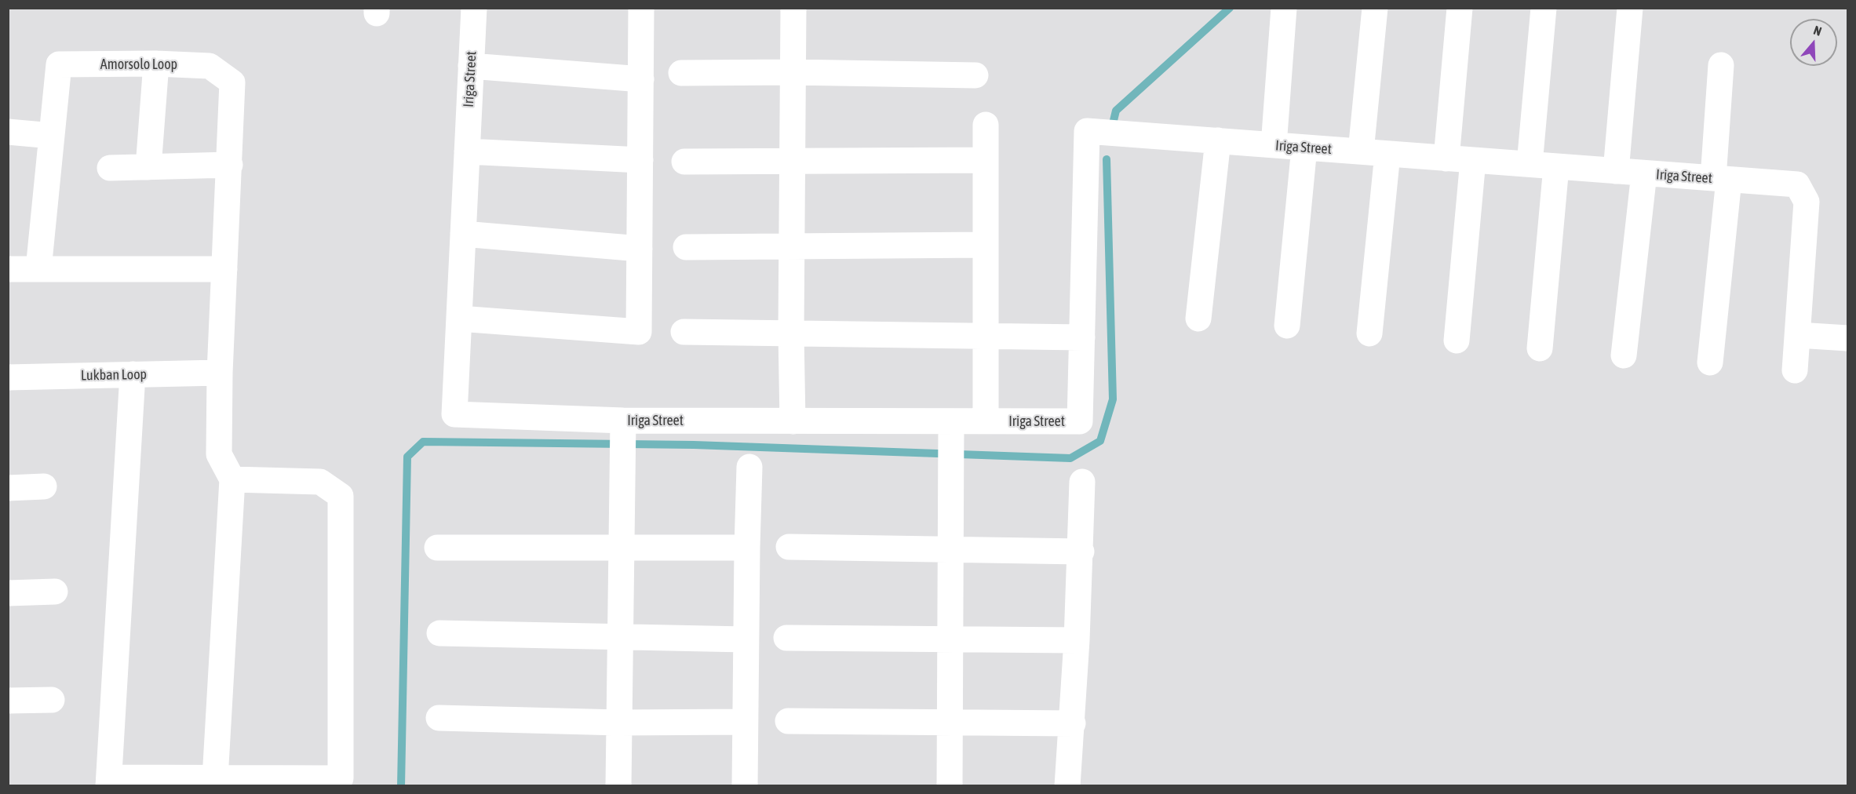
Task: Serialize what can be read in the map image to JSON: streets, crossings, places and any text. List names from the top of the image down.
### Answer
{
  "streets": {
    "street": ["Amorsolo Loop", "Iriga Street", "Lukban Loop"]
  },
  "crossings": [
    ["Amorsolo Loop", "Lukban Loop"]
  ],
  "north": "top"
}
